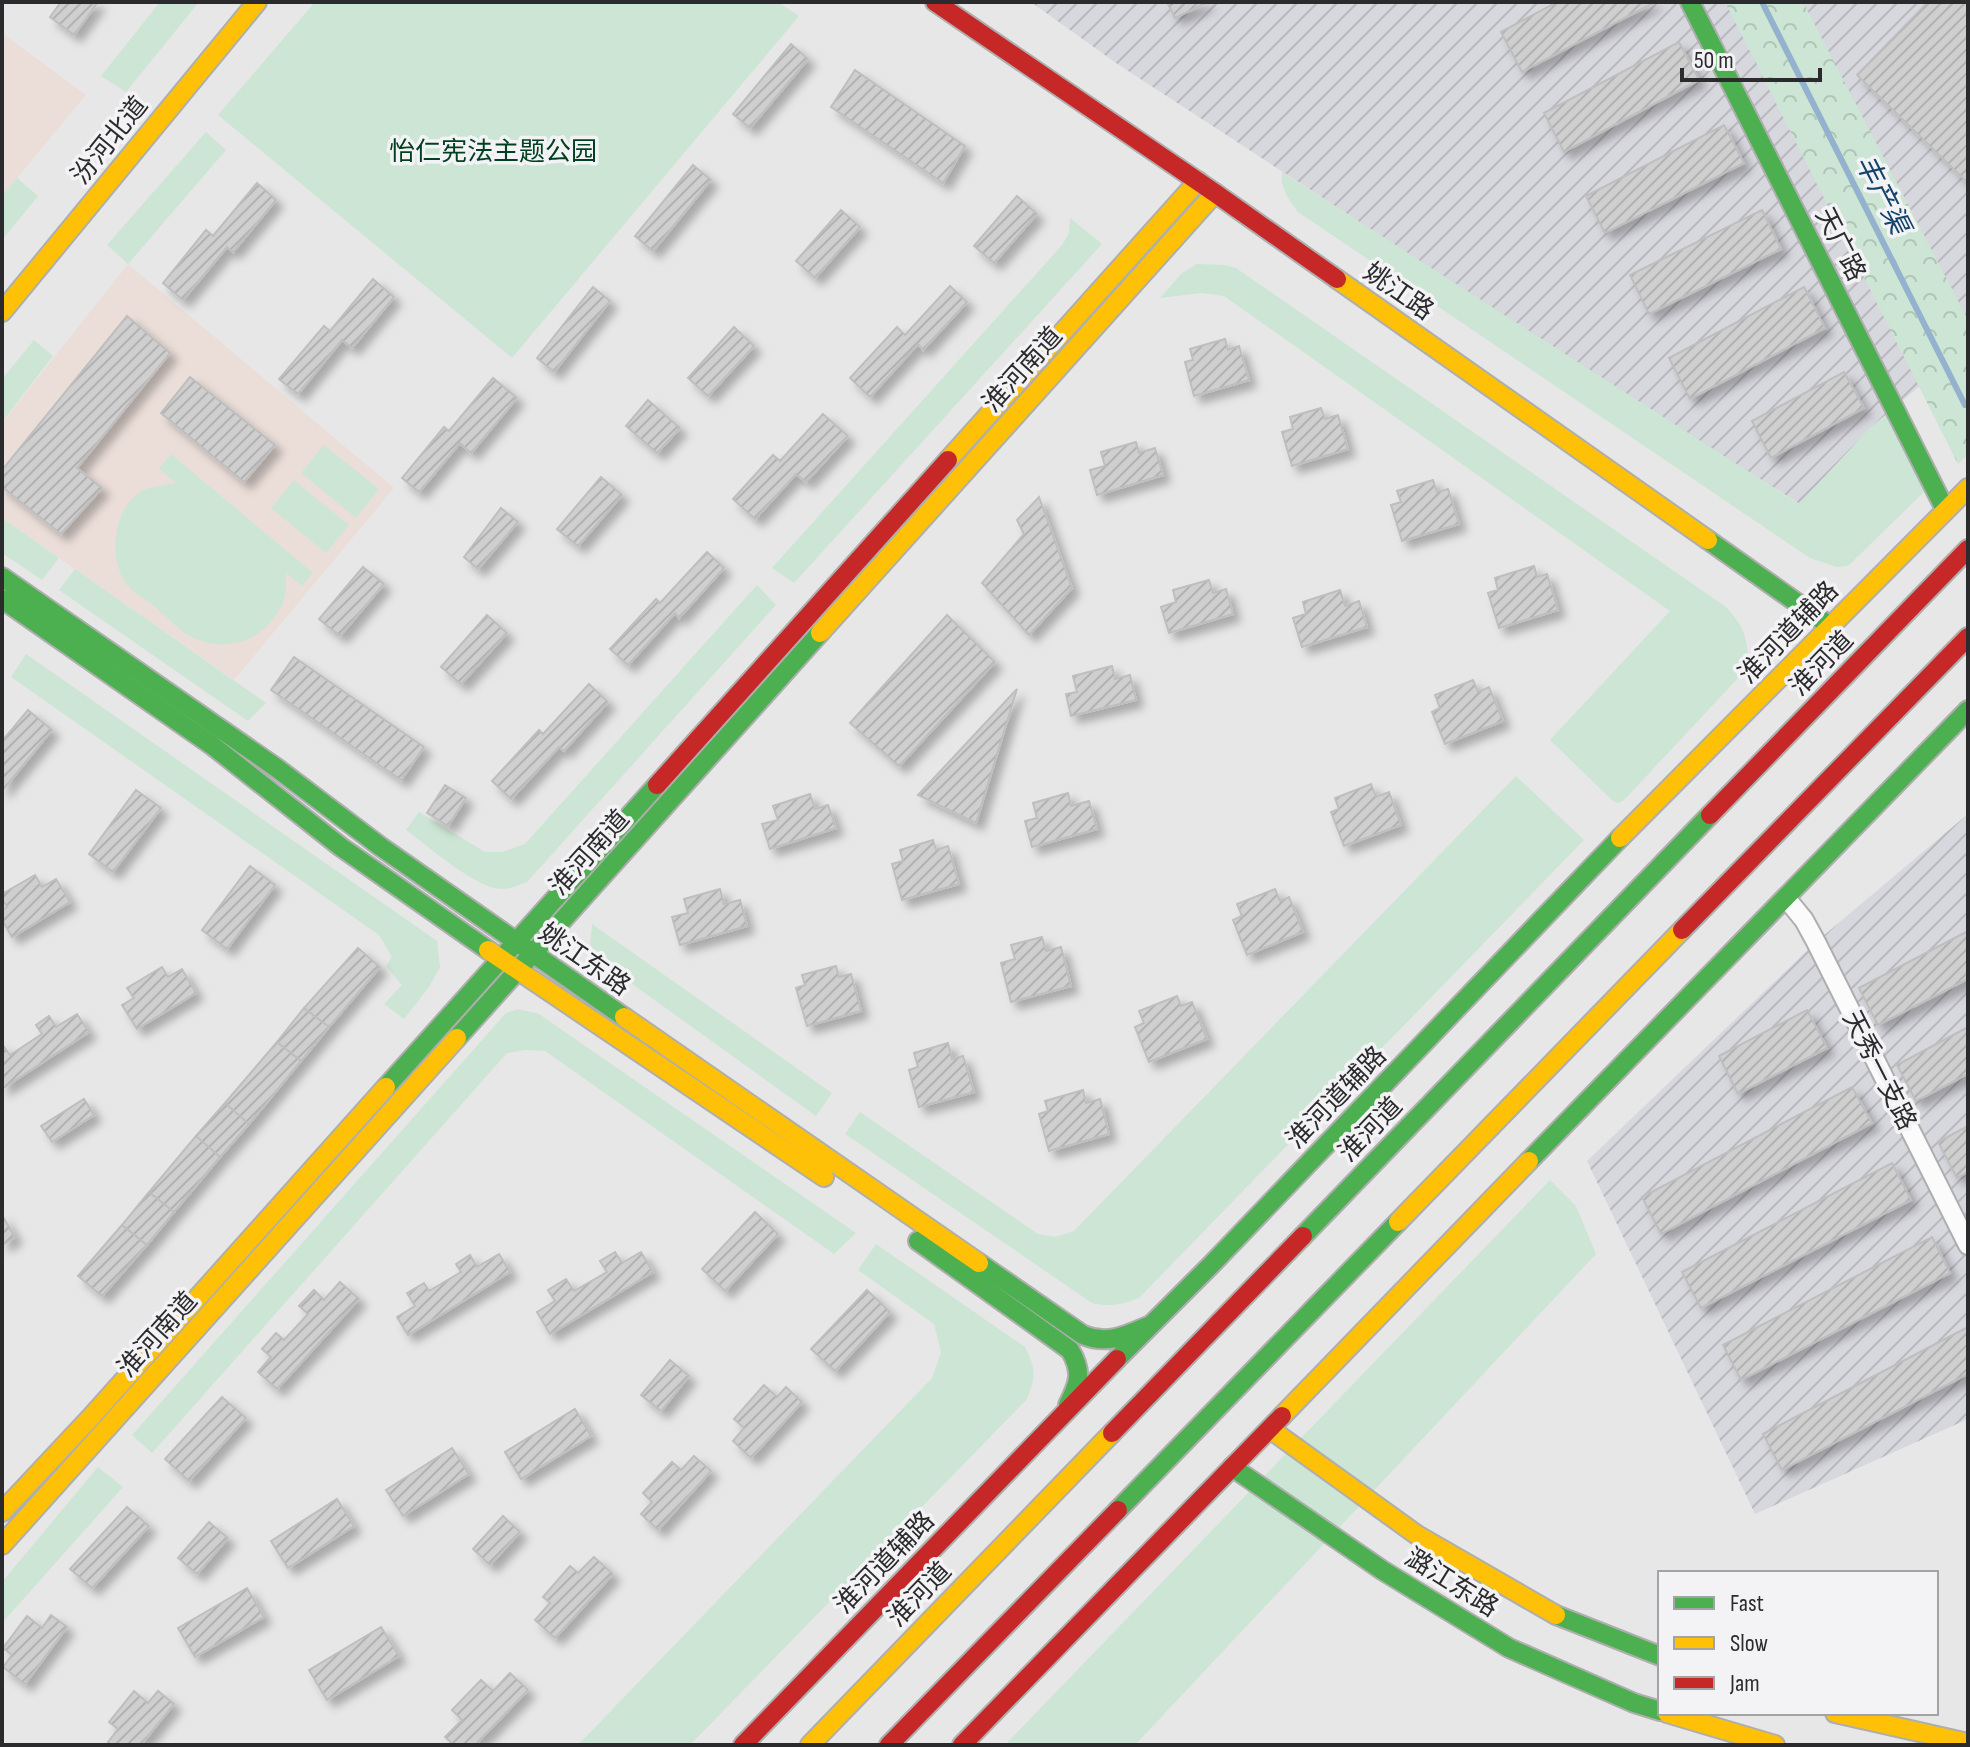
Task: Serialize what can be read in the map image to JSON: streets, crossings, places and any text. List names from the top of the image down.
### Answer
{
  "streets": {
    "main road": [
      "汾河北道",
      "天广路",
      "姚江路",
      "淮河南道",
      "淮河道辅路",
      "淮河道",
      "姚江东路",
      "潞江东路"
    ],
    "street": ["天秀一支路"]
  },
  "crossings": [
    ["天广路", "淮河道辅路"],
    ["姚江路", "淮河南道"],
    ["姚江路", "淮河道辅路"],
    ["淮河南道", "姚江东路"],
    ["淮河道辅路", "姚江东路"]
  ],
  "water": ["丰产渠"],
  "parks": ["怡仁宪法主题公园"],
  "legend": ["Fast", "Slow", "Jam"],
  "scale_bar": "50 m"
}
